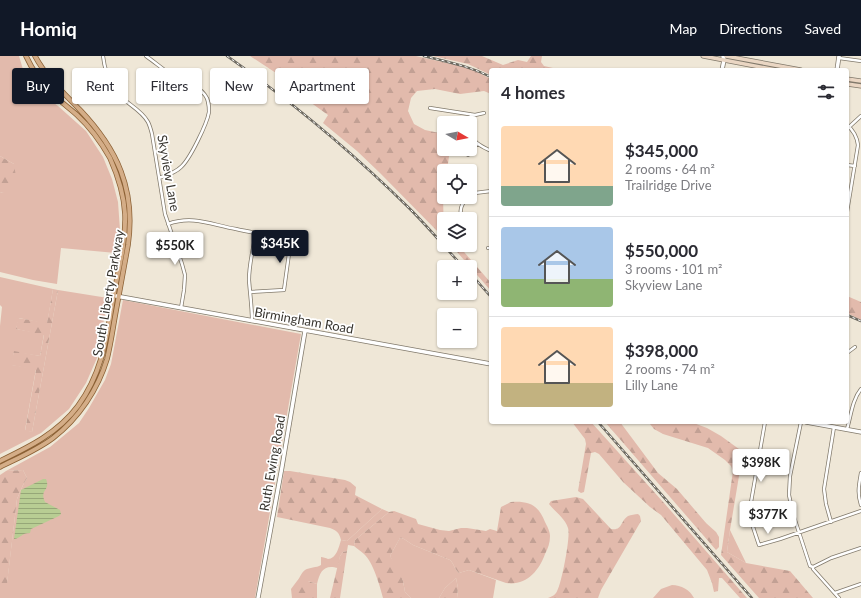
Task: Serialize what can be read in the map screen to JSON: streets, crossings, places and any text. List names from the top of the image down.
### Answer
{
  "streets": {
    "main road": ["South Liberty Parkway"],
    "street": ["Skyview Lane", "Birmingham Road", "Ruth Ewing Road"]
  },
  "crossings": [
    ["Skyview Lane", "Birmingham Road"],
    ["South Liberty Parkway", "Birmingham Road"],
    ["Birmingham Road", "Ruth Ewing Road"]
  ],
  "north": "right",
  "page": {
    "header": "Homiq",
    "nav": ["Map", "Directions", "Saved"],
    "chip": [
      "Buy",
      "Rent",
      "Filters",
      "New",
      "Apartment"
    ],
    "heading": "4 homes",
    "map_buttons": ["+", "−"],
    "list": [
      {
        "name": "$345,000",
        "note": "2 rooms · 64 m² · Trailridge Drive"
      },
      {
        "name": "$550,000",
        "note": "3 rooms · 101 m² · Skyview Lane"
      },
      {
        "name": "$398,000",
        "note": "2 rooms · 74 m² · Lilly Lane"
      }
    ],
    "price": [
      "$345K",
      "$550K",
      "$398K",
      "$377K"
    ]
  }
}
